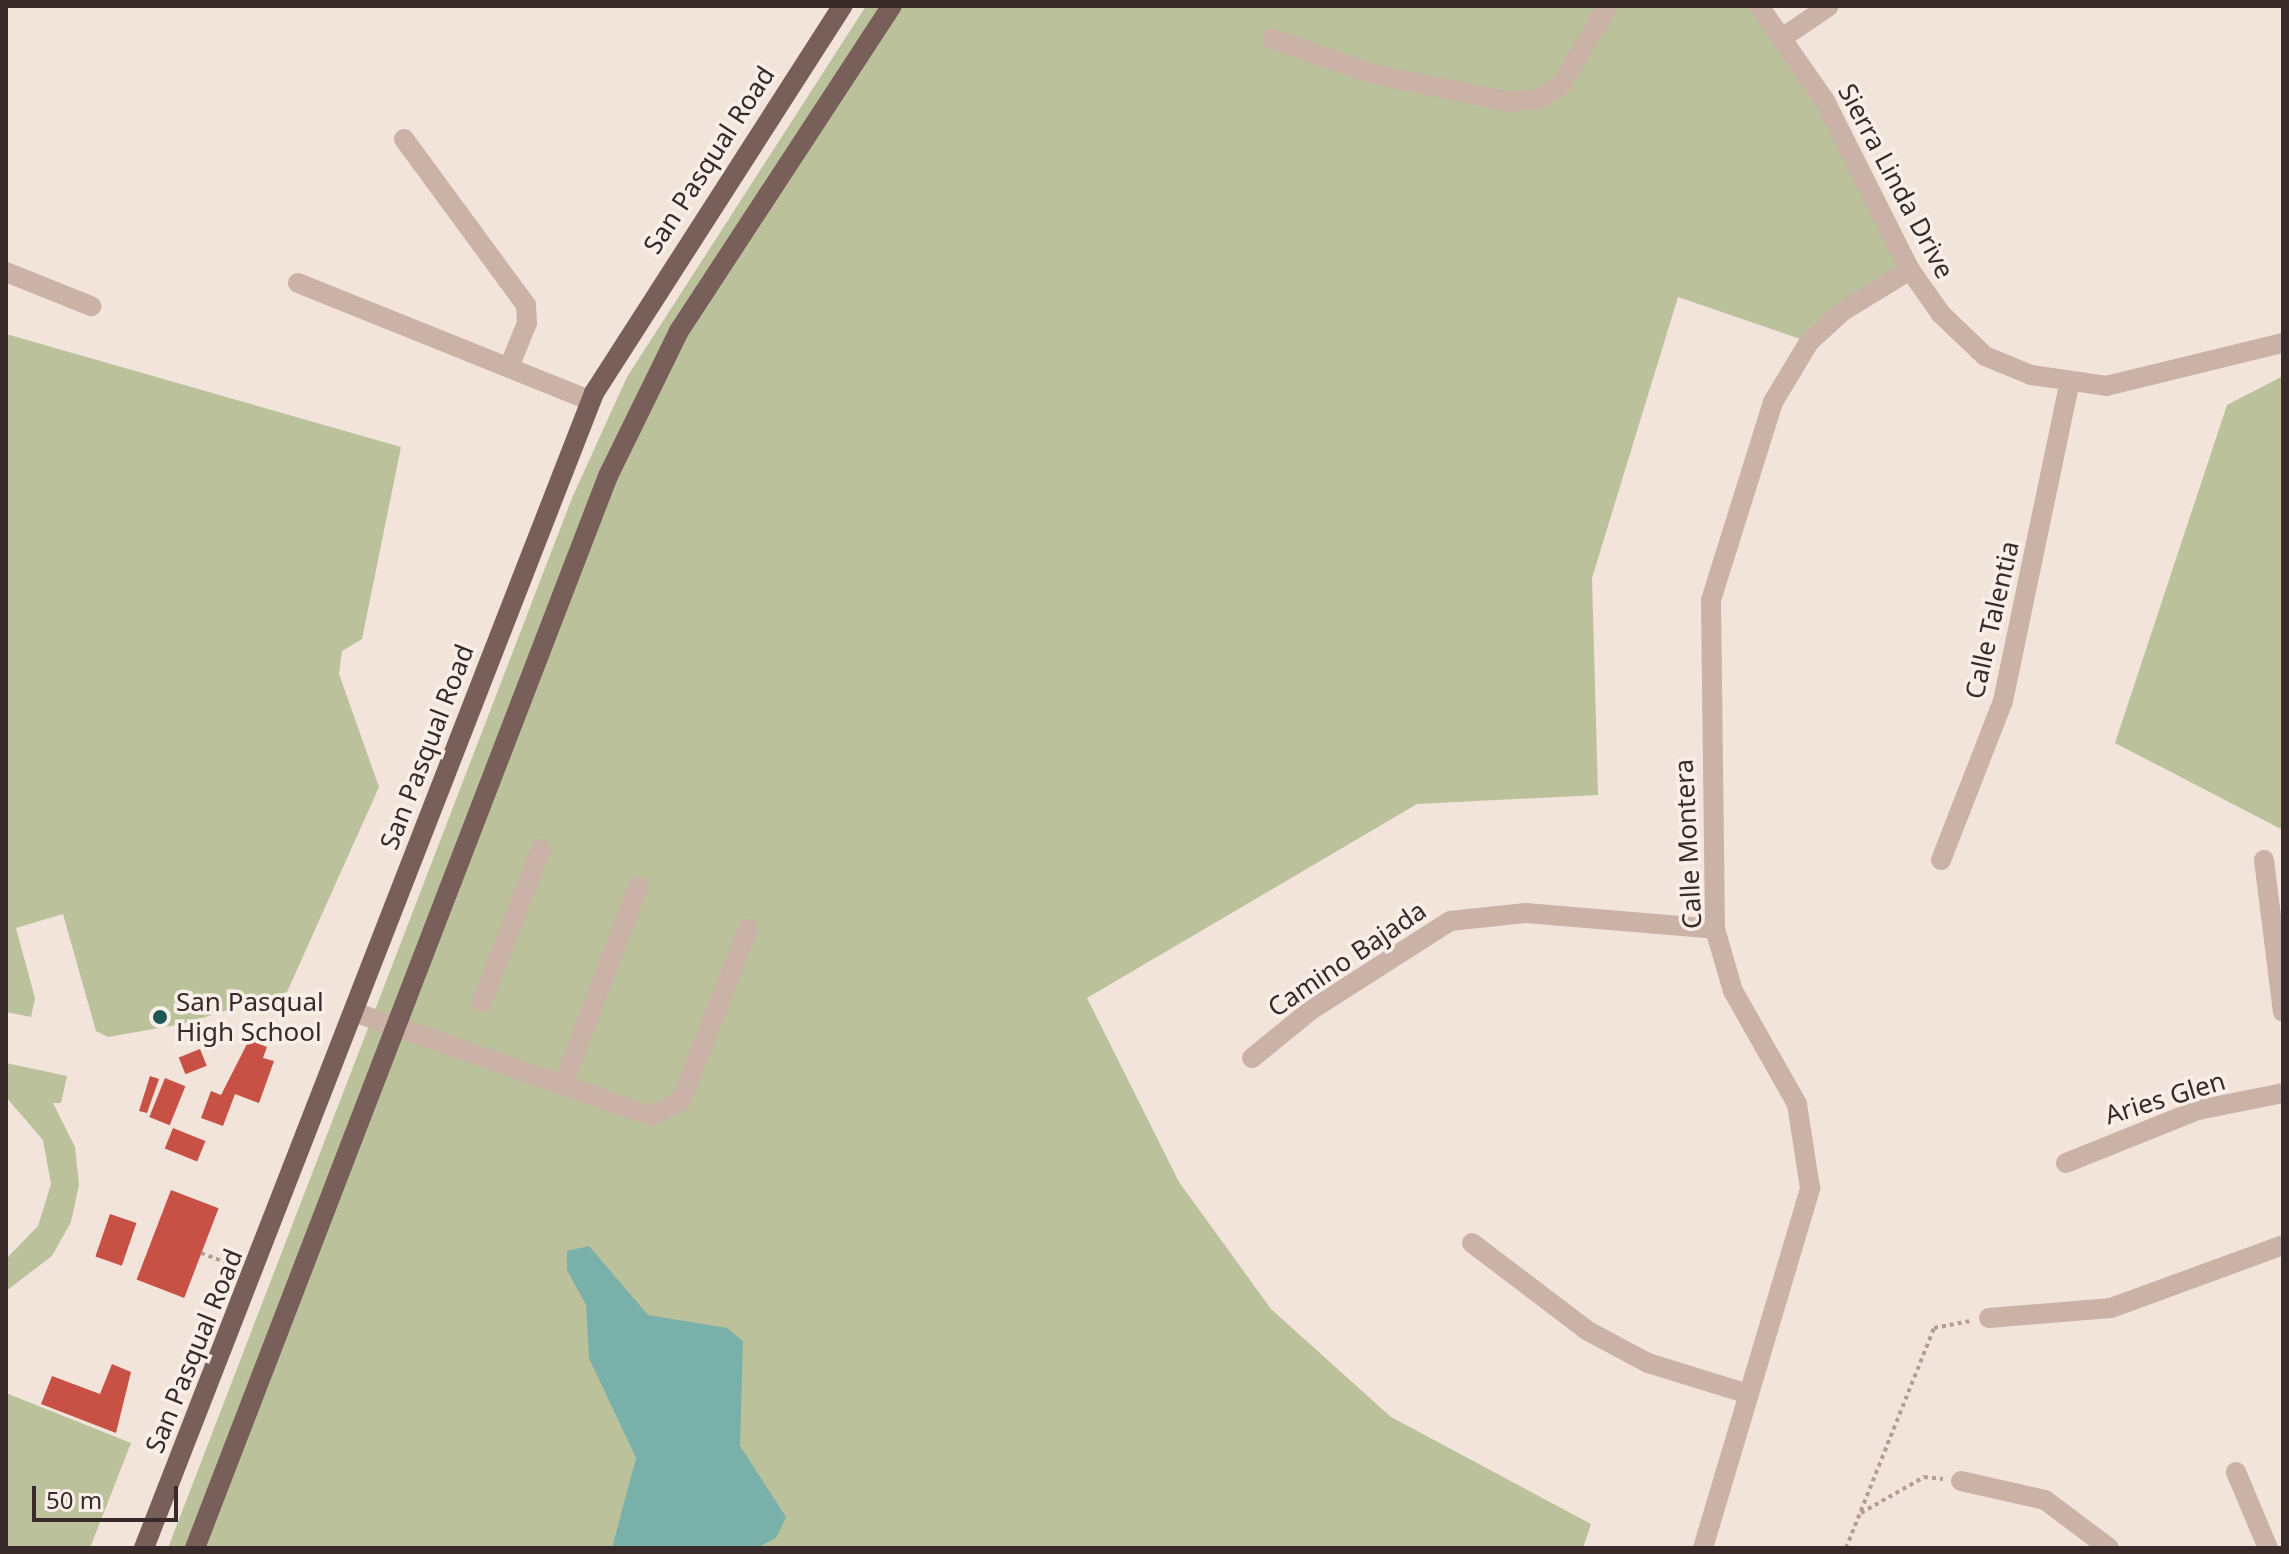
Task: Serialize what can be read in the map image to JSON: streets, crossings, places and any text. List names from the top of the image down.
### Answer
{
  "streets": {
    "main road": ["San Pasqual Road"],
    "street": [
      "Sierra Linda Drive",
      "Calle Talentia",
      "Calle Montera",
      "Camino Bajada",
      "Aries Glen"
    ]
  },
  "crossings": [
    ["Sierra Linda Drive", "Calle Talentia"],
    ["Sierra Linda Drive", "Calle Montera"],
    ["Calle Montera", "Camino Bajada"]
  ],
  "places": ["San Pasqual High School"],
  "scale_bar": "50 m"
}
